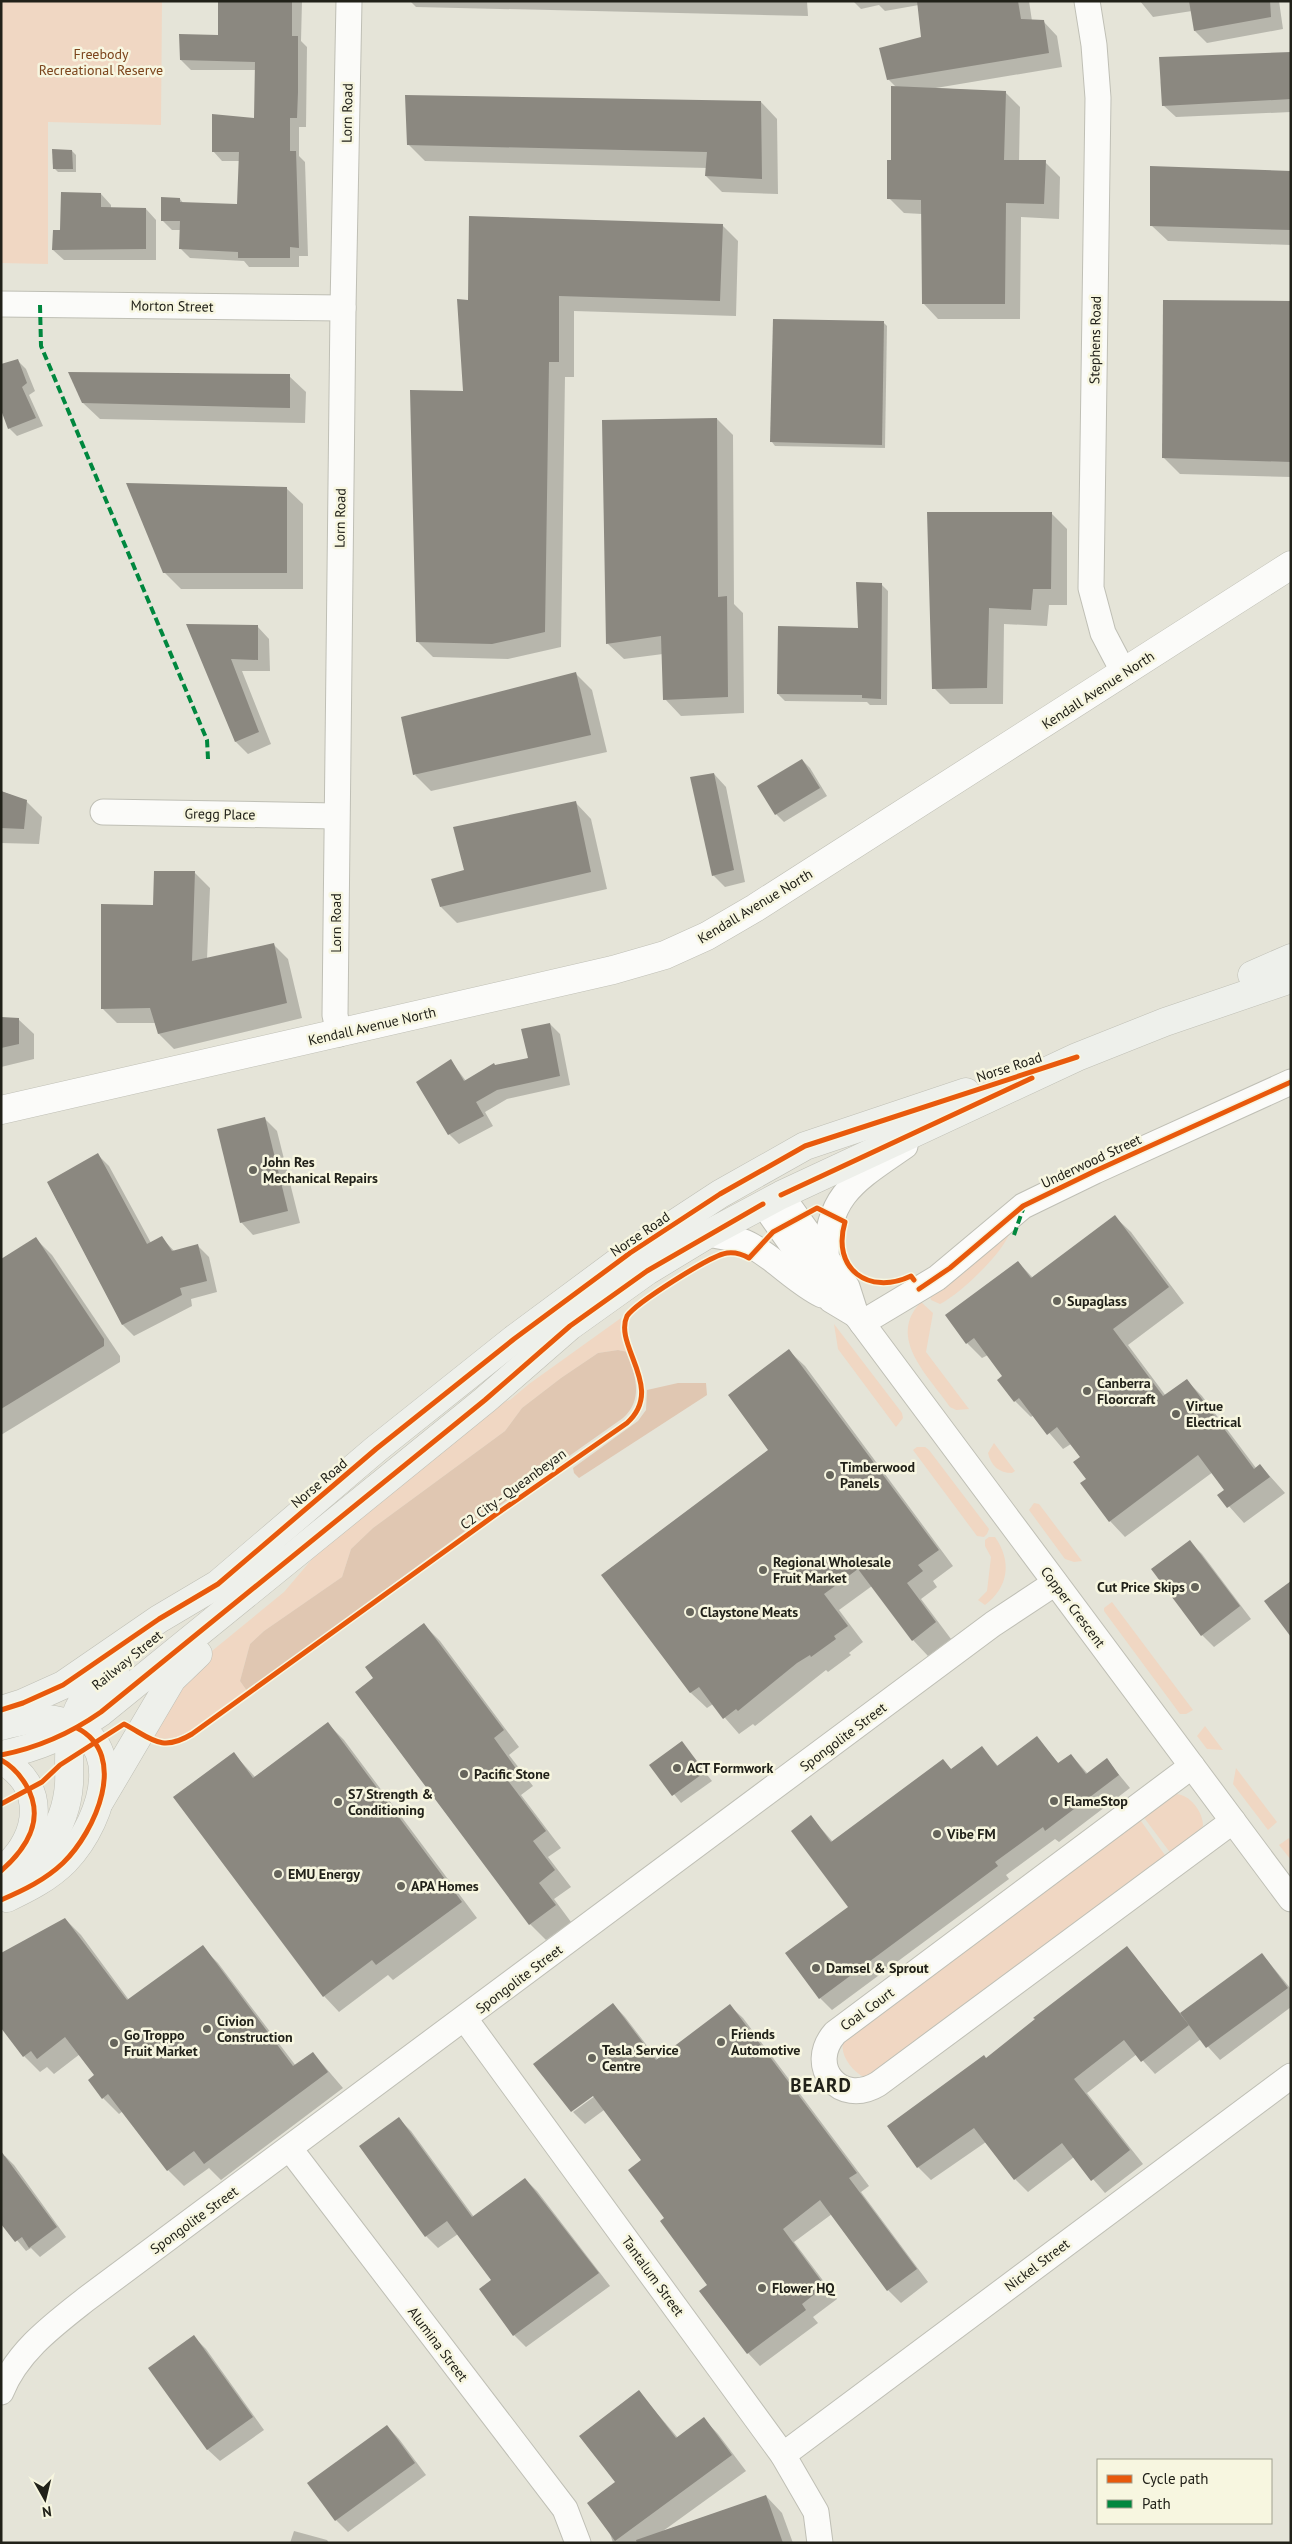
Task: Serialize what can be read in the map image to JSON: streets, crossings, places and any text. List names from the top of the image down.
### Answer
{
  "streets": {
    "main road": ["Norse Road", "Railway Street"],
    "street": [
      "Lorn Road",
      "Morton Street",
      "Stephens Road",
      "Kendall Avenue North",
      "Gregg Place",
      "Underwood Street",
      "Copper Crescent",
      "Spongolite Street",
      "Coal Court",
      "Nickel Street",
      "Tantalum Street",
      "Alumina Street"
    ],
    "cycle path": ["C2 City - Queanbeyan"]
  },
  "crossings": [
    ["Lorn Road", "Morton Street"],
    ["Lorn Road", "Kendall Avenue North"],
    ["Lorn Road", "Gregg Place"],
    ["Stephens Road", "Kendall Avenue North"],
    ["Norse Road", "Copper Crescent"],
    ["Norse Road", "Railway Street"],
    ["Underwood Street", "Copper Crescent"],
    ["Copper Crescent", "Spongolite Street"],
    ["Copper Crescent", "Coal Court"],
    ["Spongolite Street", "Tantalum Street"],
    ["Spongolite Street", "Alumina Street"],
    ["Nickel Street", "Tantalum Street"]
  ],
  "districts": ["BEARD"],
  "parks": ["Freebody Recreational Reserve"],
  "places": [
    "John Res Mechanical Repairs",
    "Supaglass",
    "Canberra Floorcraft",
    "Virtue Electrical",
    "Timberwood Panels",
    "Regional Wholesale Fruit Market",
    "Cut Price Skips",
    "Claystone Meats",
    "ACT Formwork",
    "Pacific Stone",
    "FlameStop",
    "S7 Strength & Conditioning",
    "Vibe FM",
    "EMU Energy",
    "APA Homes",
    "Damsel & Sprout",
    "Civion Construction",
    "Friends Automotive",
    "Go Troppo Fruit Market",
    "Tesla Service Centre",
    "Flower HQ"
  ],
  "legend": ["Cycle path", "Path"],
  "north": "bottom"
}
